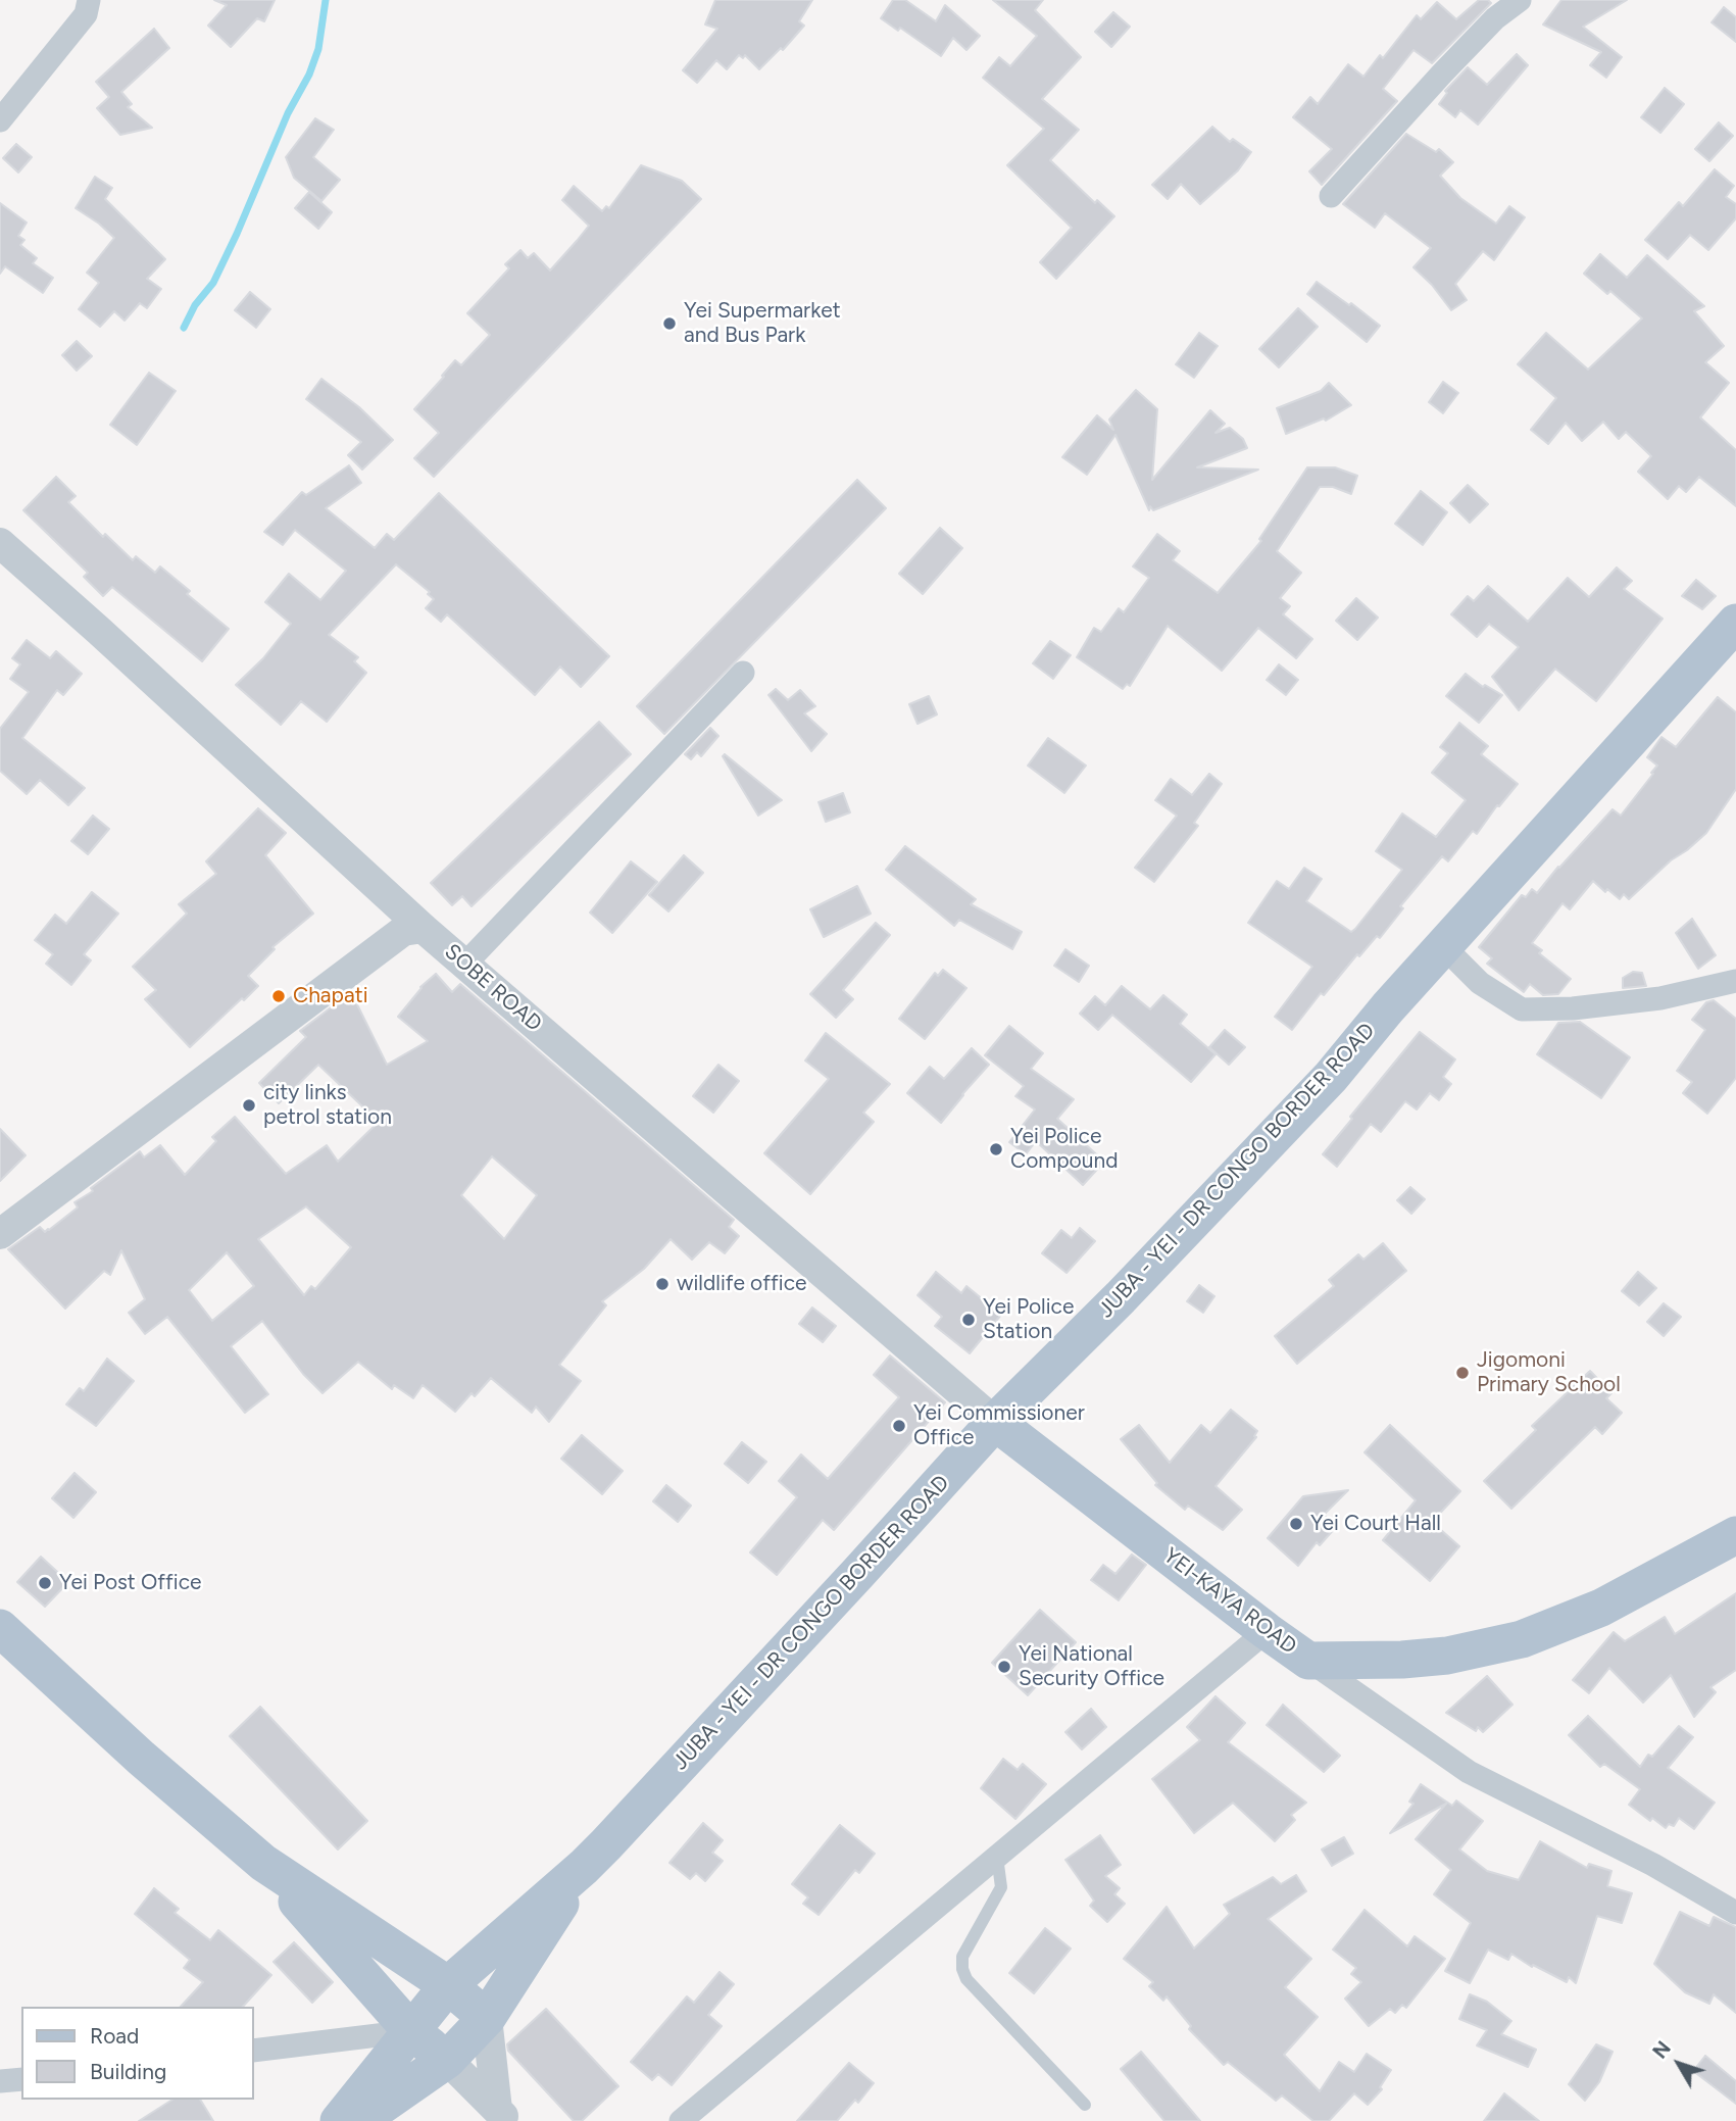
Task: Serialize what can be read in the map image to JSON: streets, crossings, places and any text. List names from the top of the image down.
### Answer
{
  "streets": {
    "main road": ["JUBA - YEI - DR CONGO BORDER ROAD", "YEI-KAYA ROAD"],
    "street": ["SOBE ROAD"]
  },
  "crossings": [
    ["SOBE ROAD", "JUBA - YEI - DR CONGO BORDER ROAD"],
    ["SOBE ROAD", "YEI-KAYA ROAD"],
    ["JUBA - YEI - DR CONGO BORDER ROAD", "YEI-KAYA ROAD"]
  ],
  "places": [
    "Yei Supermarket and Bus Park",
    "Chapati",
    "city links petrol station",
    "Yei Police Compound",
    "wildlife office",
    "Yei Police Station",
    "Jigomoni Primary School",
    "Yei Commissioner Office",
    "Yei Court Hall",
    "Yei Post Office",
    "Yei National Security Office"
  ],
  "legend": ["Road", "Building"],
  "north": "top left"
}
